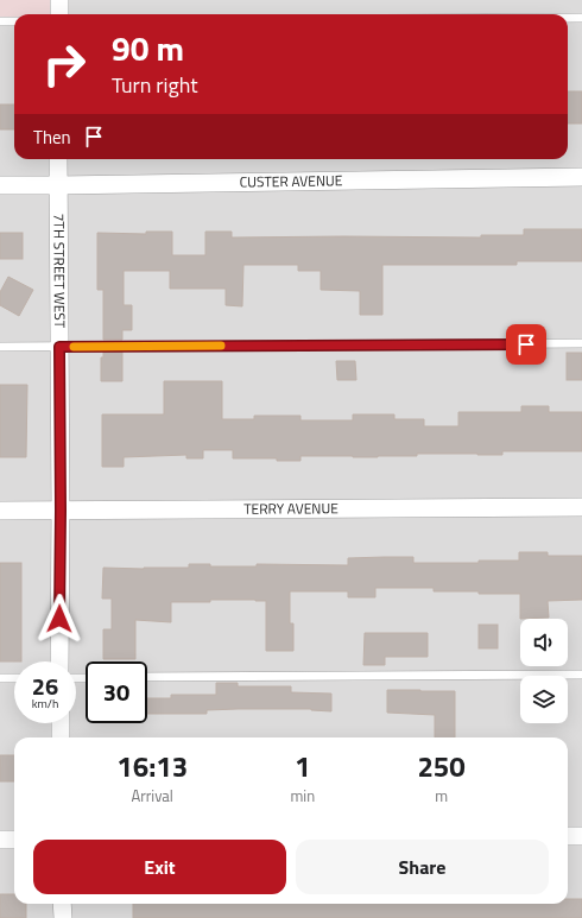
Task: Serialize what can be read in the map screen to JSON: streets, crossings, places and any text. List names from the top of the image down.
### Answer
{
  "streets": {
    "street": ["CUSTER AVENUE", "7TH STREET WEST", "TERRY AVENUE"]
  },
  "crossings": [
    ["CUSTER AVENUE", "7TH STREET WEST"],
    ["7TH STREET WEST", "TERRY AVENUE"]
  ],
  "page": {
    "turn": ["90 m", "Turn right"],
    "then": "Then",
    "speed": "26 km/h",
    "limit": "30",
    "eta": [
      "16:13",
      "Arrival",
      "1",
      "min",
      "250",
      "m"
    ],
    "buttons": ["Exit", "Share"]
  }
}
